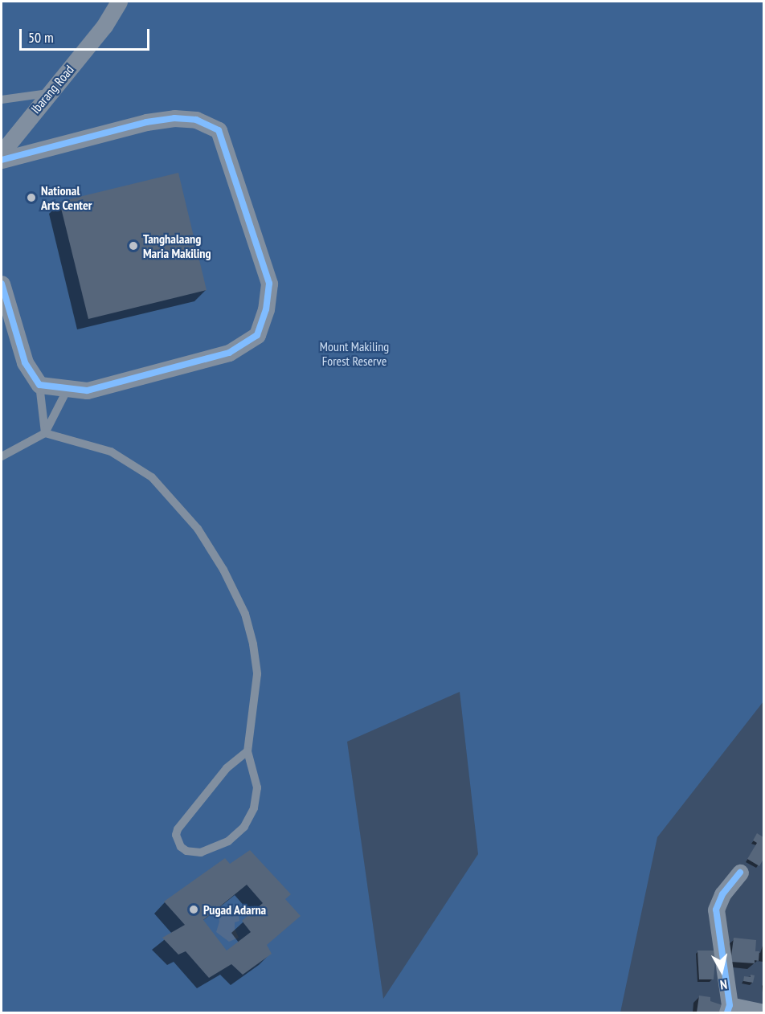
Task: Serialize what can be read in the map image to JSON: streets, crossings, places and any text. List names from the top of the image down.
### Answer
{
  "streets": {
    "street": ["Ibarang Road"]
  },
  "parks": ["Mount Makiling Forest Reserve"],
  "places": ["National Arts Center", "Tanghalaang Maria Makiling", "Pugad Adarna"],
  "scale_bar": "50 m",
  "north": "bottom"
}
